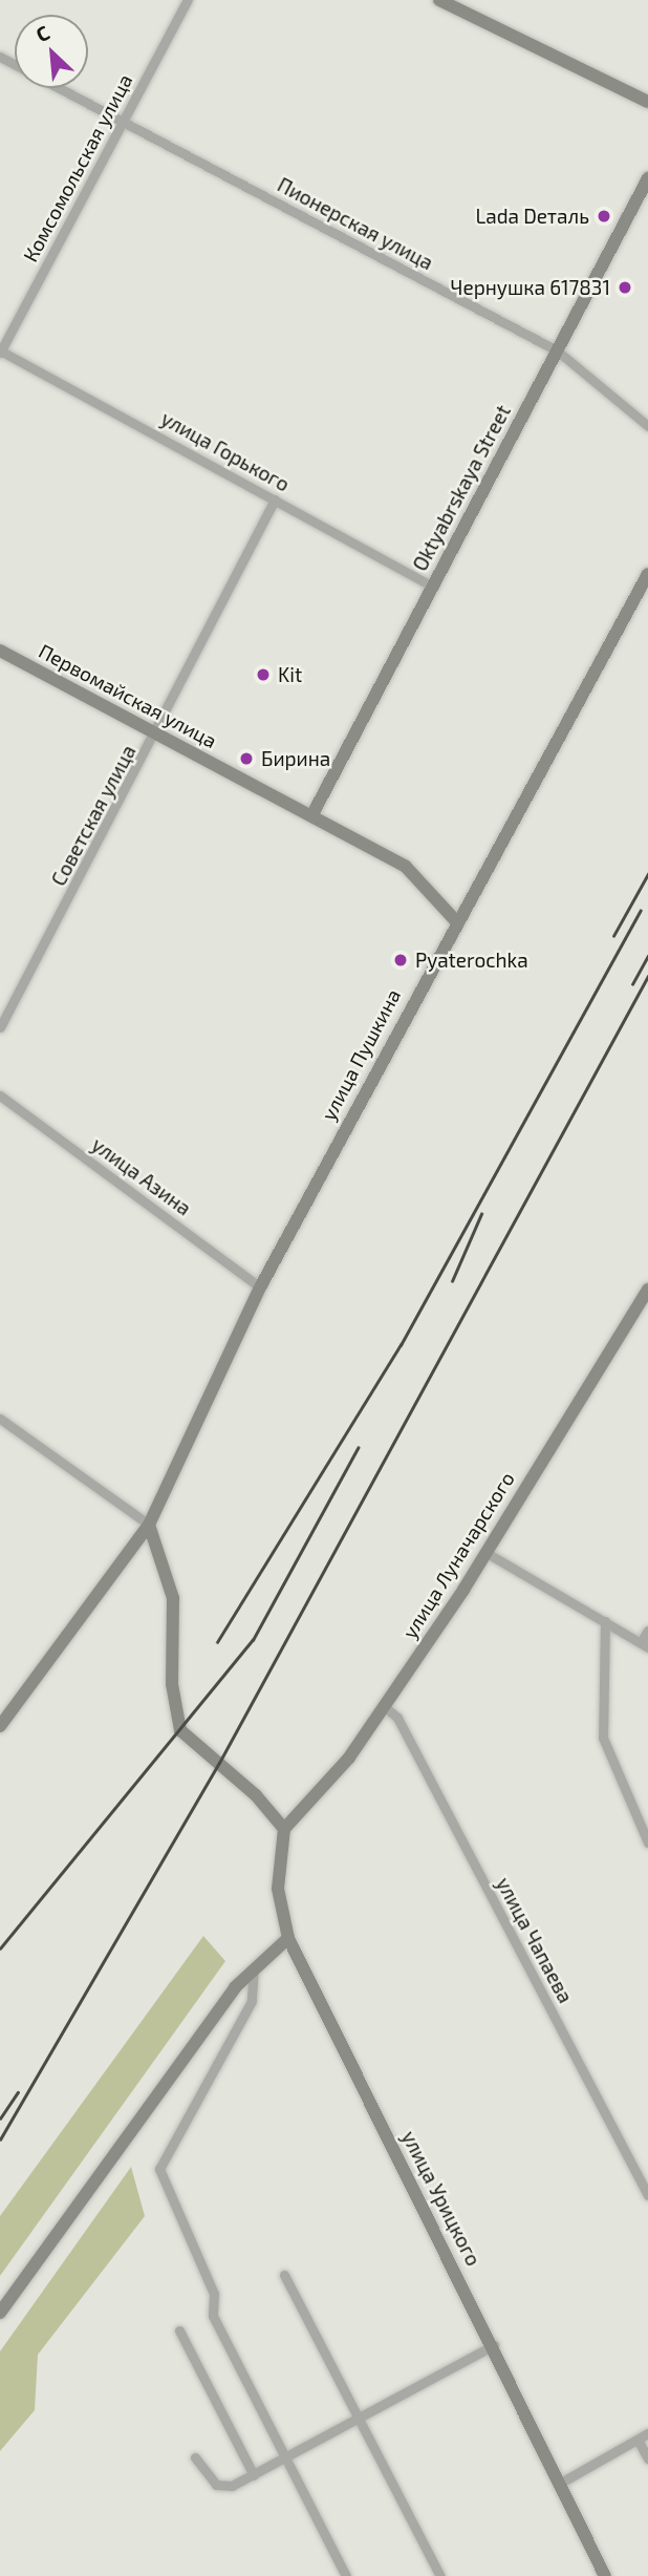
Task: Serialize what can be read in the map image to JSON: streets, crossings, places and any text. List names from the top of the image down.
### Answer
{
  "streets": {
    "street": [
      "Комсомольская улица",
      "Пионерская улица",
      "улица Горького",
      "Oktyabrskaya Street",
      "Первомайская улица",
      "Советская улица",
      "улица Пушкина",
      "улица Азина",
      "улица Луначарского",
      "улица Чапаева",
      "улица Урицкого"
    ]
  },
  "crossings": [
    ["Комсомольская улица", "Пионерская улица"],
    ["Комсомольская улица", "улица Горького"],
    ["Пионерская улица", "Oktyabrskaya Street"],
    ["улица Горького", "Oktyabrskaya Street"],
    ["улица Горького", "Советская улица"],
    ["Oktyabrskaya Street", "Первомайская улица"],
    ["Первомайская улица", "Советская улица"],
    ["Первомайская улица", "улица Пушкина"],
    ["улица Пушкина", "улица Азина"],
    ["улица Луначарского", "улица Чапаева"],
    ["улица Луначарского", "улица Урицкого"]
  ],
  "places": [
    "Lada Dеталь",
    "Чернушка 617831",
    "Kit",
    "Бирина",
    "Pyaterochka"
  ],
  "north": "top left"
}
